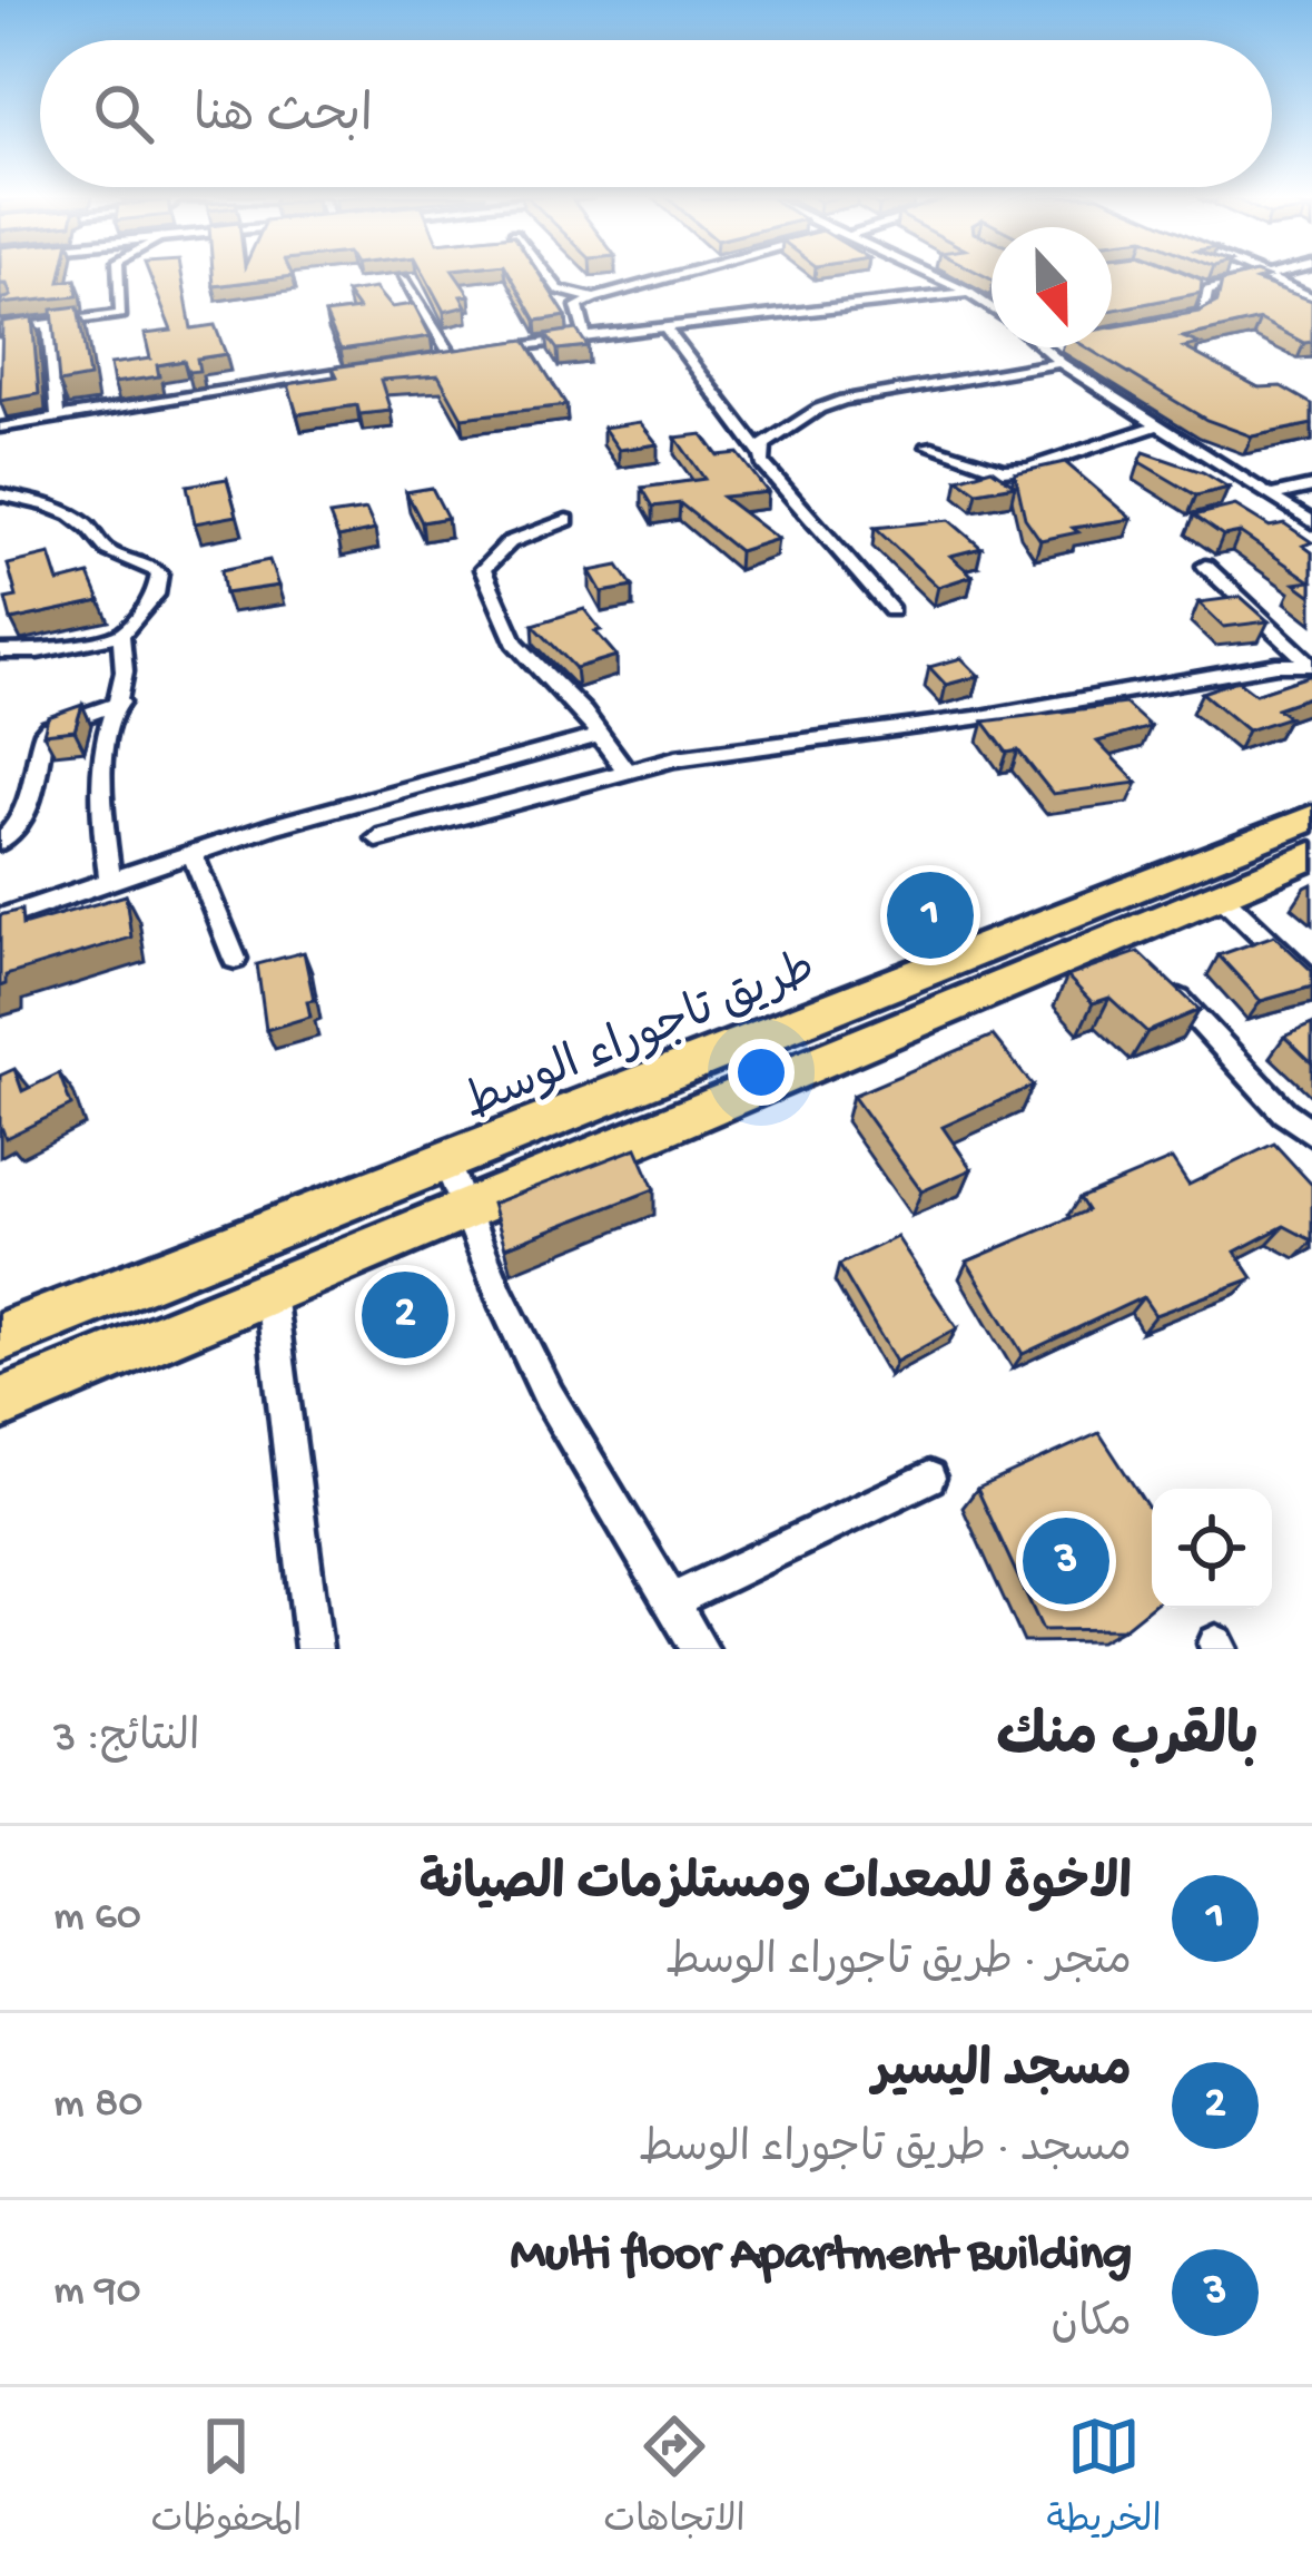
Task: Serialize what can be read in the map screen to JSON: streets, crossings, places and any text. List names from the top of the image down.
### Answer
{
  "streets": {
    "main road": ["طريق تاجوراء الوسط"]
  },
  "north": "bottom",
  "page": {
    "search": "ابحث هنا",
    "pins": ["1", "2", "3"],
    "heading": ["بالقرب منك", "النتائج: 3"],
    "list": [
      {
        "mark": "1",
        "name": "الاخوة للمعدات ومستلزمات الصيانة",
        "note": "متجر · طريق تاجوراء الوسط",
        "value": "60 m"
      },
      {
        "mark": "2",
        "name": "مسجد اليسير",
        "note": "مسجد · طريق تاجوراء الوسط",
        "value": "80 m"
      },
      {
        "mark": "3",
        "name": "Multi floor Apartment Building",
        "note": "مكان",
        "value": "90 m"
      }
    ],
    "nav": ["الخريطة", "الاتجاهات", "المحفوظات"]
  }
}
